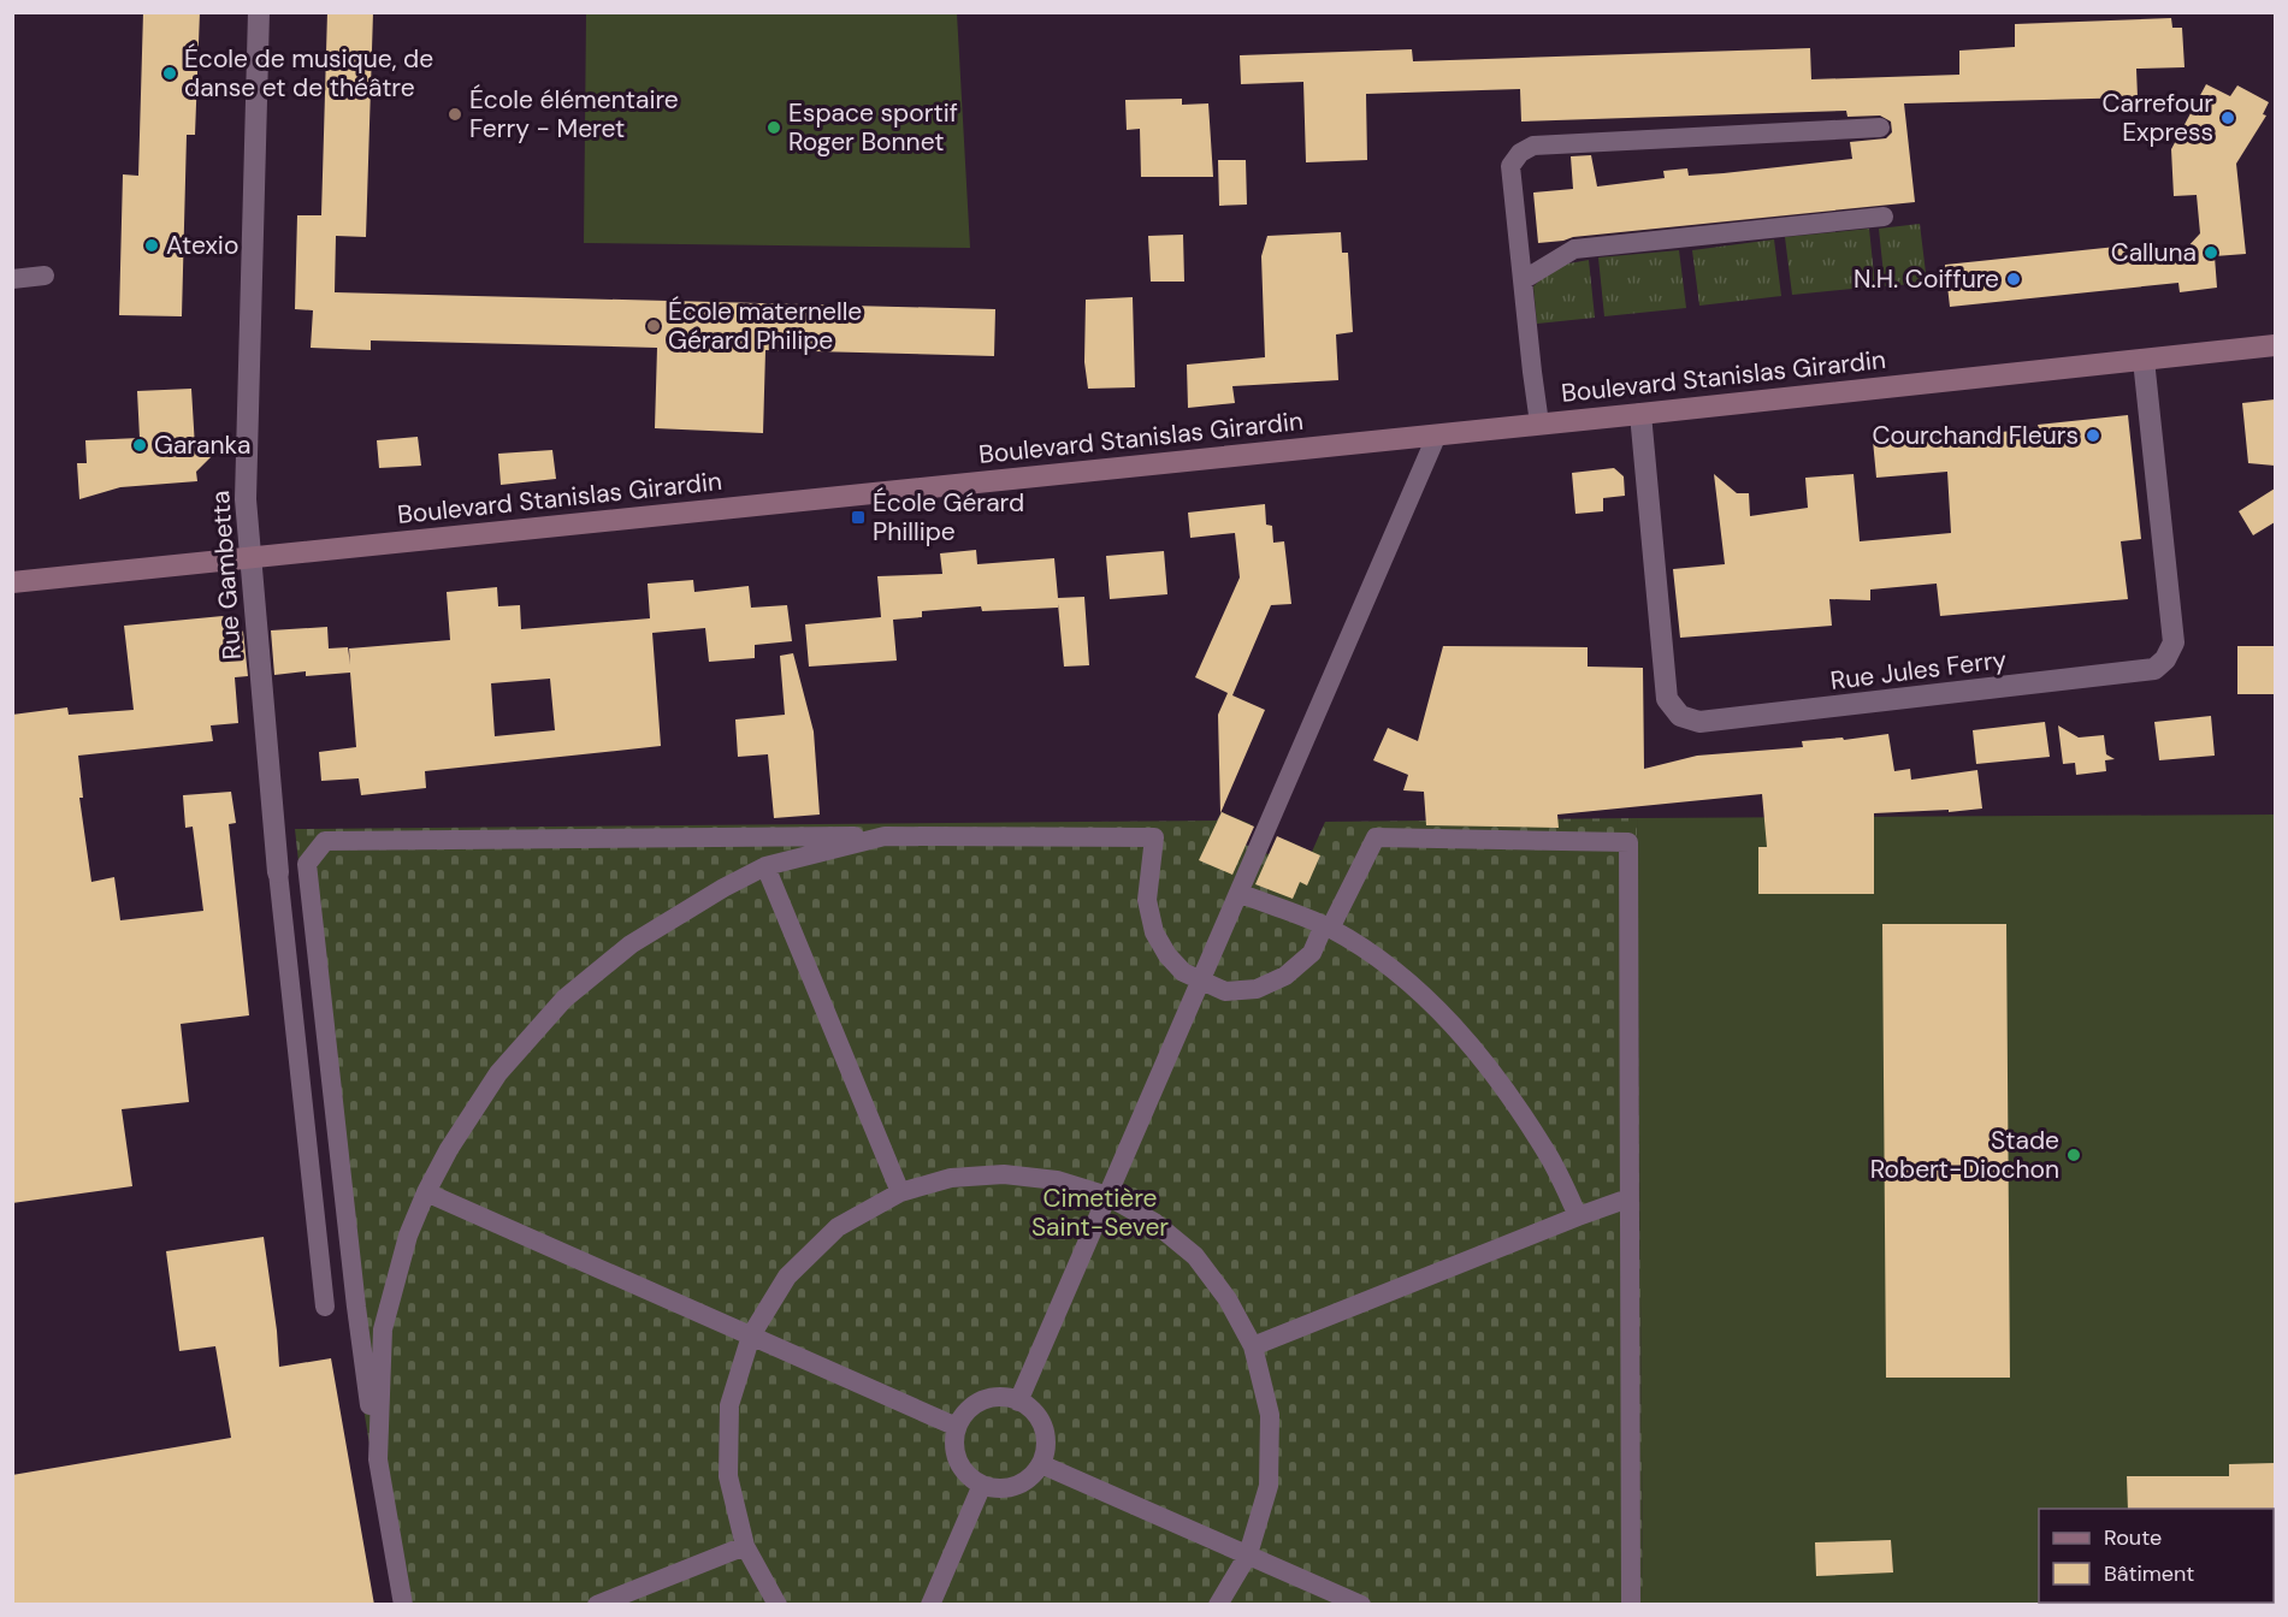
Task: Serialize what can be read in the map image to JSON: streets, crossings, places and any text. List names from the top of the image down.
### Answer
{
  "streets": {
    "main road": ["Boulevard Stanislas Girardin"],
    "street": ["Rue Gambetta", "Rue Jules Ferry"]
  },
  "crossings": [
    ["Boulevard Stanislas Girardin", "Rue Gambetta"],
    ["Boulevard Stanislas Girardin", "Rue Jules Ferry"]
  ],
  "parks": ["Cimetière Saint-Sever"],
  "places": {
    "other": [
      "École de musique, de danse et de théâtre",
      "École élémentaire Ferry - Meret",
      "Carrefour Express",
      "Espace sportif Roger Bonnet",
      "Atexio",
      "Calluna",
      "N.H. Coiffure",
      "École maternelle Gérard Philipe",
      "Courchand Fleurs",
      "Garanka",
      "Stade Robert-Diochon"
    ],
    "transit": ["École Gérard Phillipe"]
  },
  "legend": ["Route", "Bâtiment"]
}
